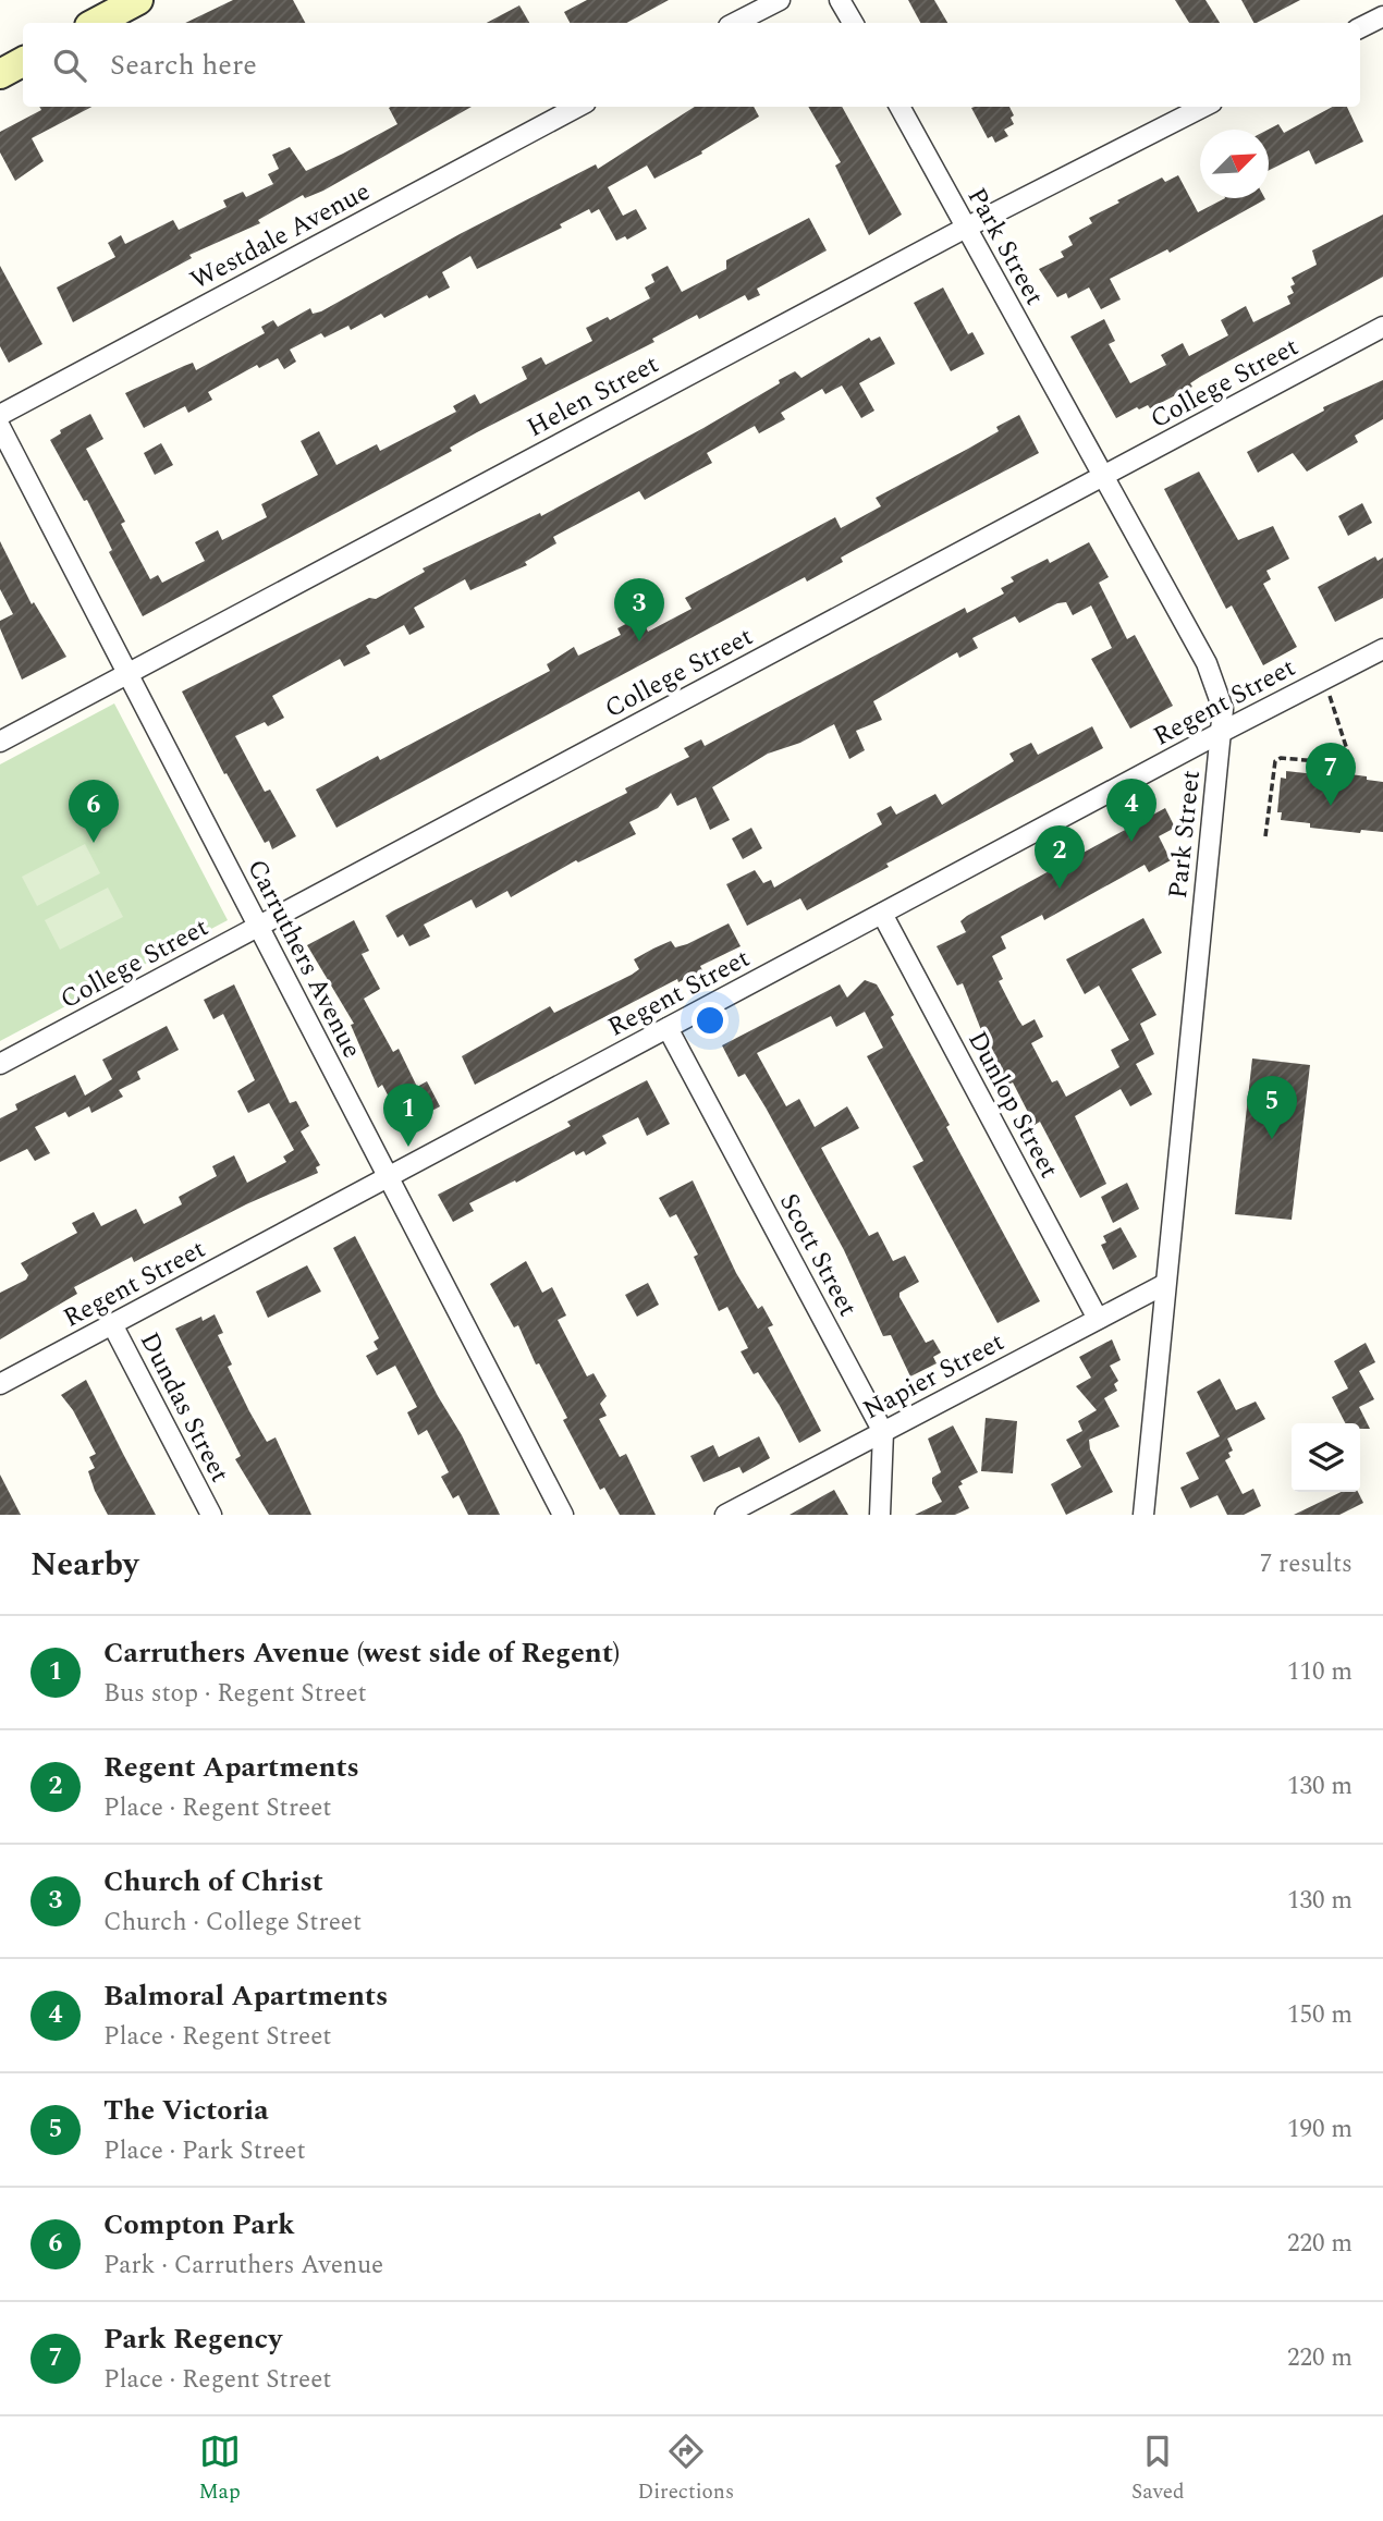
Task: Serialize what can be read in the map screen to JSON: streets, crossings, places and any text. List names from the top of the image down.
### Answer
{
  "streets": {
    "street": [
      "Westdale Avenue",
      "Park Street",
      "College Street",
      "Helen Street",
      "Regent Street",
      "Carruthers Avenue",
      "Dunlop Street",
      "Scott Street",
      "Napier Street",
      "Dundas Street"
    ]
  },
  "crossings": [
    ["Park Street", "College Street"],
    ["Park Street", "Helen Street"],
    ["Park Street", "Regent Street"],
    ["Park Street", "Napier Street"],
    ["College Street", "Carruthers Avenue"],
    ["Helen Street", "Carruthers Avenue"],
    ["Regent Street", "Carruthers Avenue"],
    ["Regent Street", "Dunlop Street"],
    ["Regent Street", "Scott Street"],
    ["Regent Street", "Dundas Street"],
    ["Dunlop Street", "Napier Street"],
    ["Scott Street", "Napier Street"]
  ],
  "north": "top right",
  "page": {
    "search": "Search here",
    "pins": [
      "3",
      "7",
      "4",
      "6",
      "2",
      "5",
      "1"
    ],
    "heading": ["Nearby", "7 results"],
    "list": [
      {
        "mark": "1",
        "name": "Carruthers Avenue (west side of Regent)",
        "note": "Bus stop · Regent Street",
        "value": "110 m"
      },
      {
        "mark": "2",
        "name": "Regent Apartments",
        "note": "Place · Regent Street",
        "value": "130 m"
      },
      {
        "mark": "3",
        "name": "Church of Christ",
        "note": "Church · College Street",
        "value": "130 m"
      },
      {
        "mark": "4",
        "name": "Balmoral Apartments",
        "note": "Place · Regent Street",
        "value": "150 m"
      },
      {
        "mark": "5",
        "name": "The Victoria",
        "note": "Place · Park Street",
        "value": "190 m"
      },
      {
        "mark": "6",
        "name": "Compton Park",
        "note": "Park · Carruthers Avenue",
        "value": "220 m"
      },
      {
        "mark": "7",
        "name": "Park Regency",
        "note": "Place · Regent Street",
        "value": "220 m"
      }
    ],
    "nav": ["Map", "Directions", "Saved"]
  }
}
